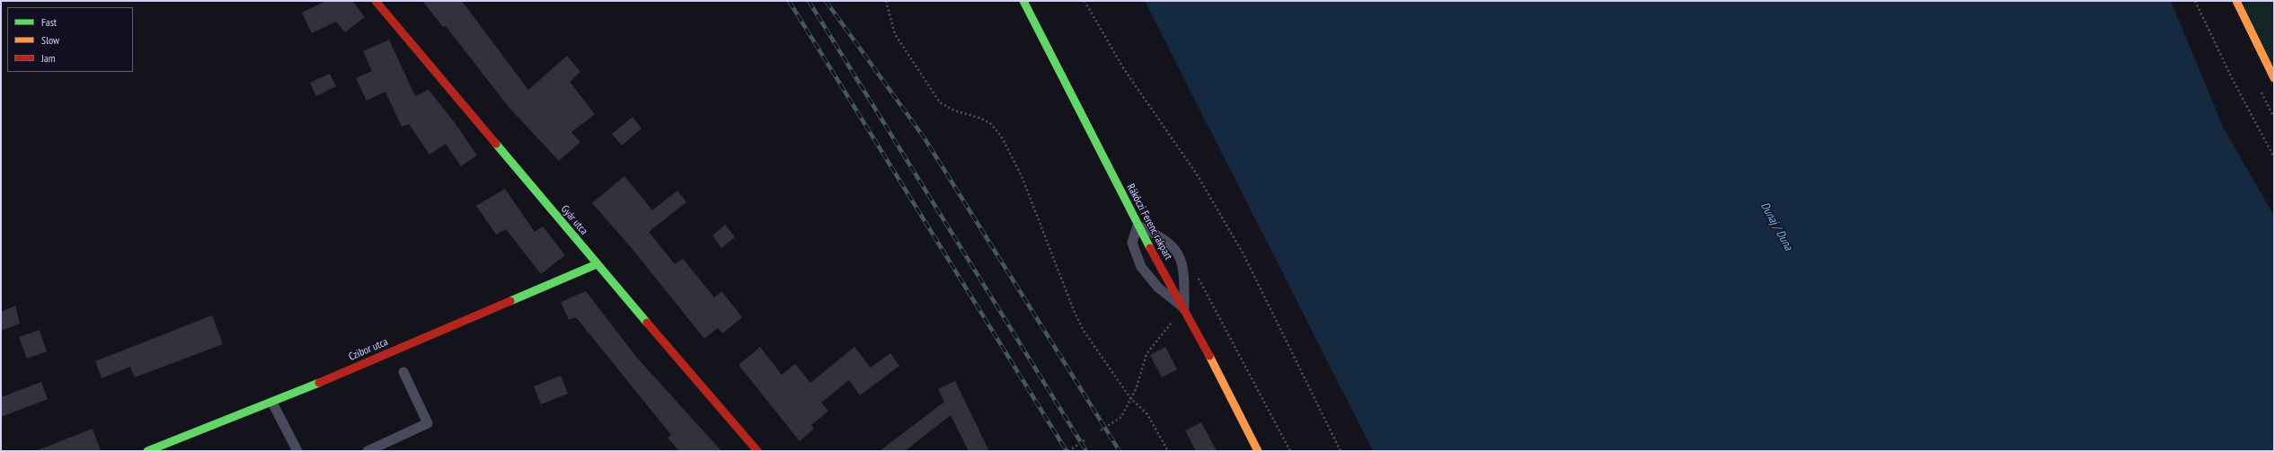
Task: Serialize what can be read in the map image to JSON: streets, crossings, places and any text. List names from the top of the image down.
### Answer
{
  "streets": {
    "street": ["Gyár utca", "Rákóczi Ferenc rakpart", "Czibor utca"]
  },
  "crossings": [
    ["Gyár utca", "Czibor utca"]
  ],
  "water": ["Dunaj / Duna"],
  "legend": ["Fast", "Slow", "Jam"]
}
